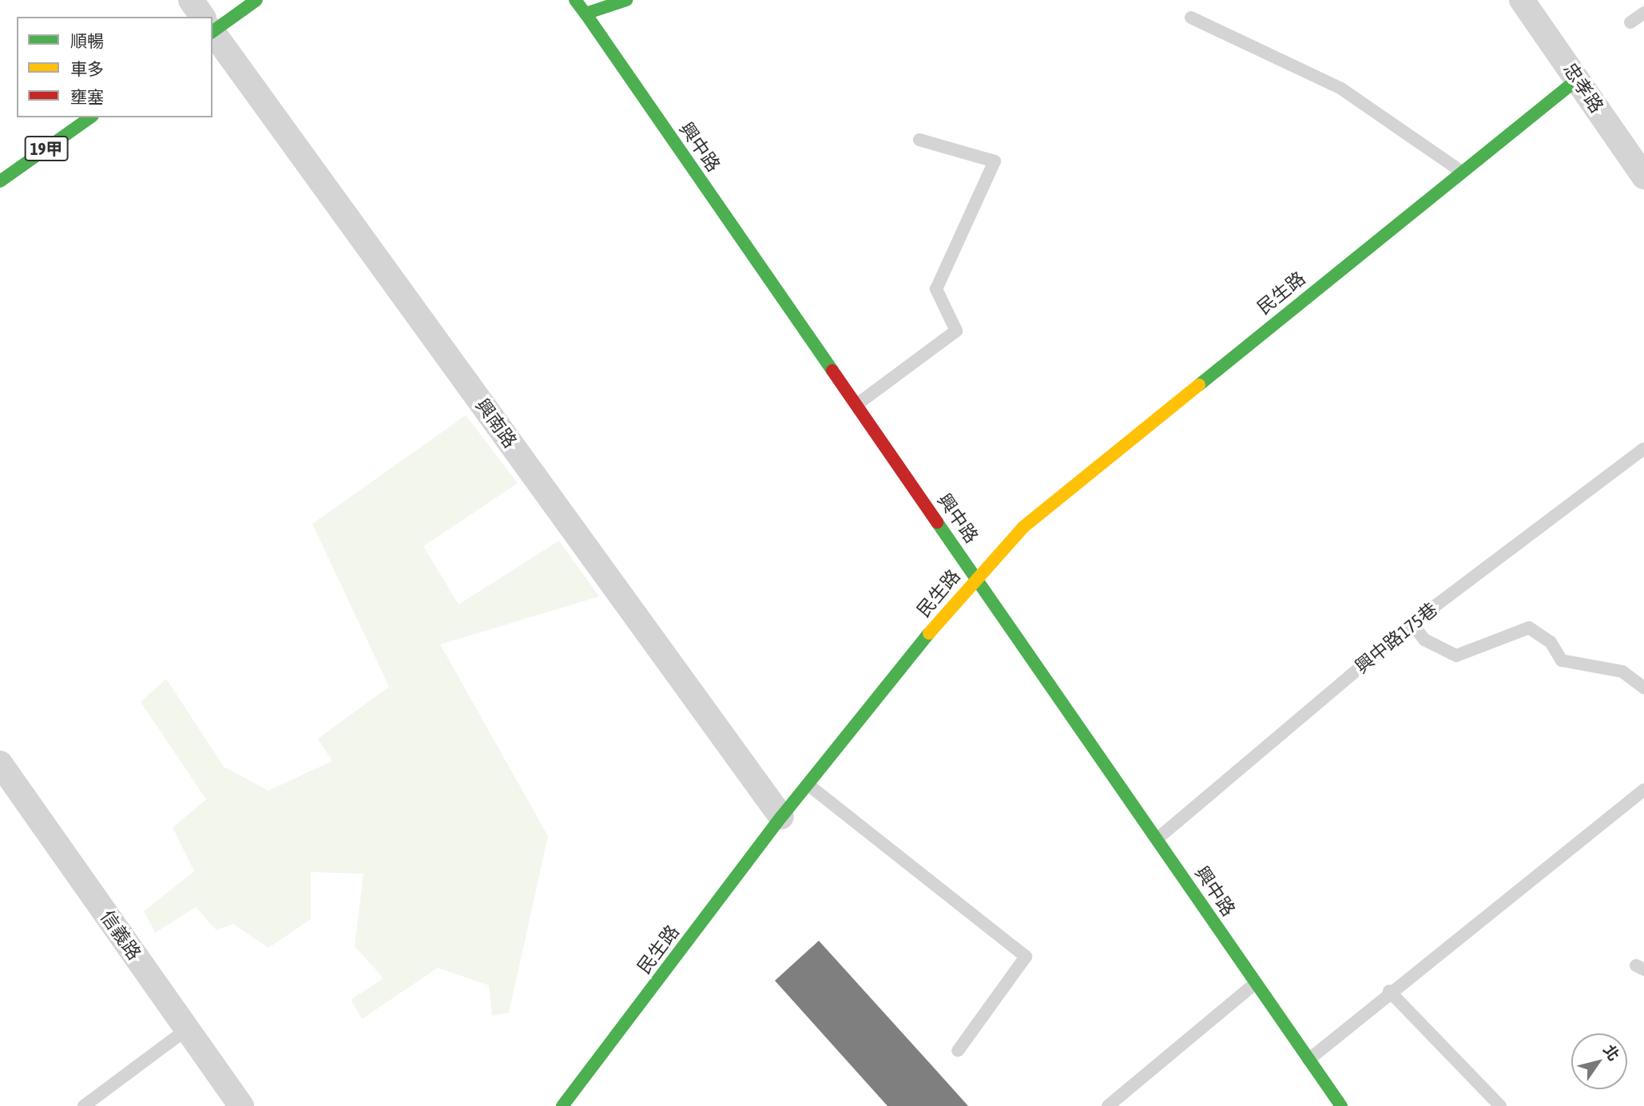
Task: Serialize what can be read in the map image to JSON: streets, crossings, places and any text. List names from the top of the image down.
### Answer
{
  "streets": {
    "main road": ["興中路", "19甲", "民生路"],
    "street": ["忠孝路", "興南路", "信義路"],
    "lane": ["興中路175巷"]
  },
  "crossings": [
    ["忠孝路", "民生路"],
    ["興中路", "民生路"],
    ["興中路", "興中路175巷"],
    ["民生路", "興南路"]
  ],
  "legend": ["順暢", "車多", "壅塞"],
  "north": "top right"
}
